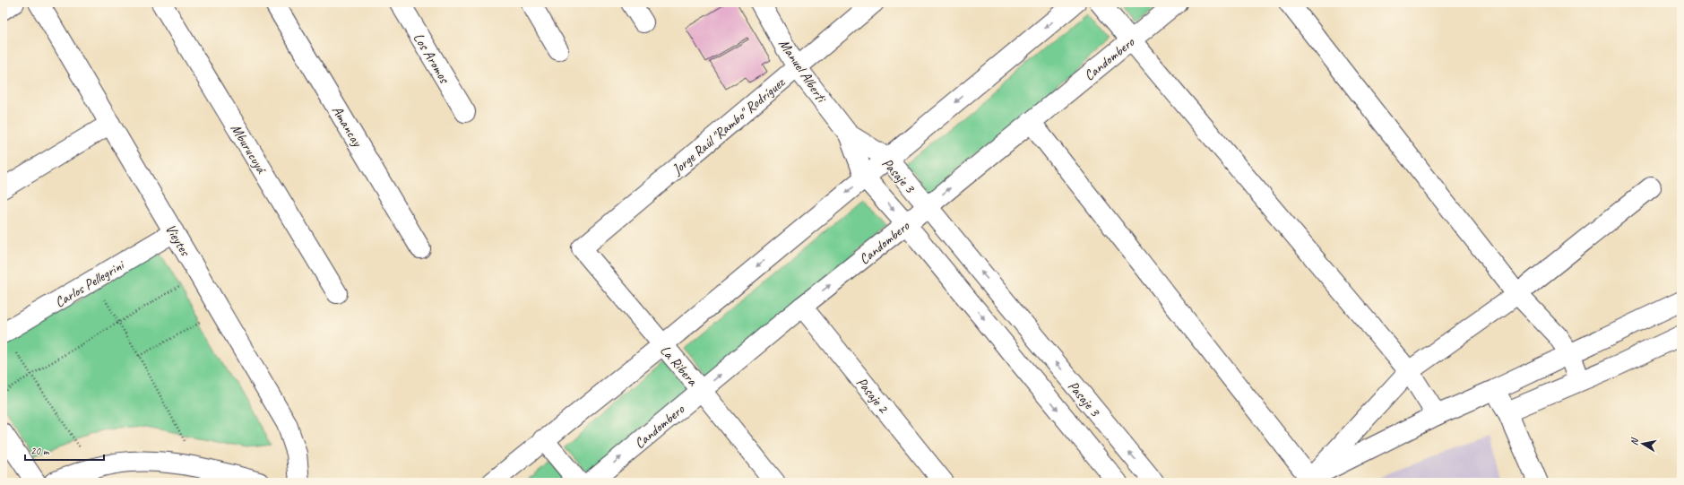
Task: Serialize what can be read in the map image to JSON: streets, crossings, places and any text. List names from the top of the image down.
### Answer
{
  "streets": {
    "street": [
      "Los Aromos",
      "Candombero",
      "Manuel Alberti",
      "Amancay",
      "Jorge Raúl \"Rambo\" Rodríguez",
      "Mburucuyá",
      "Pasaje 3",
      "Vieytes",
      "Carlos Pellegrini",
      "La Ribera",
      "Pasaje 2"
    ]
  },
  "crossings": [
    ["Candombero", "Pasaje 3"],
    ["Candombero", "La Ribera"],
    ["Candombero", "Pasaje 2"],
    ["Manuel Alberti", "Jorge Raúl \"Rambo\" Rodríguez"],
    ["Manuel Alberti", "Pasaje 3"],
    ["Jorge Raúl \"Rambo\" Rodríguez", "La Ribera"],
    ["Vieytes", "Carlos Pellegrini"]
  ],
  "scale_bar": "20 m",
  "north": "left"
}
